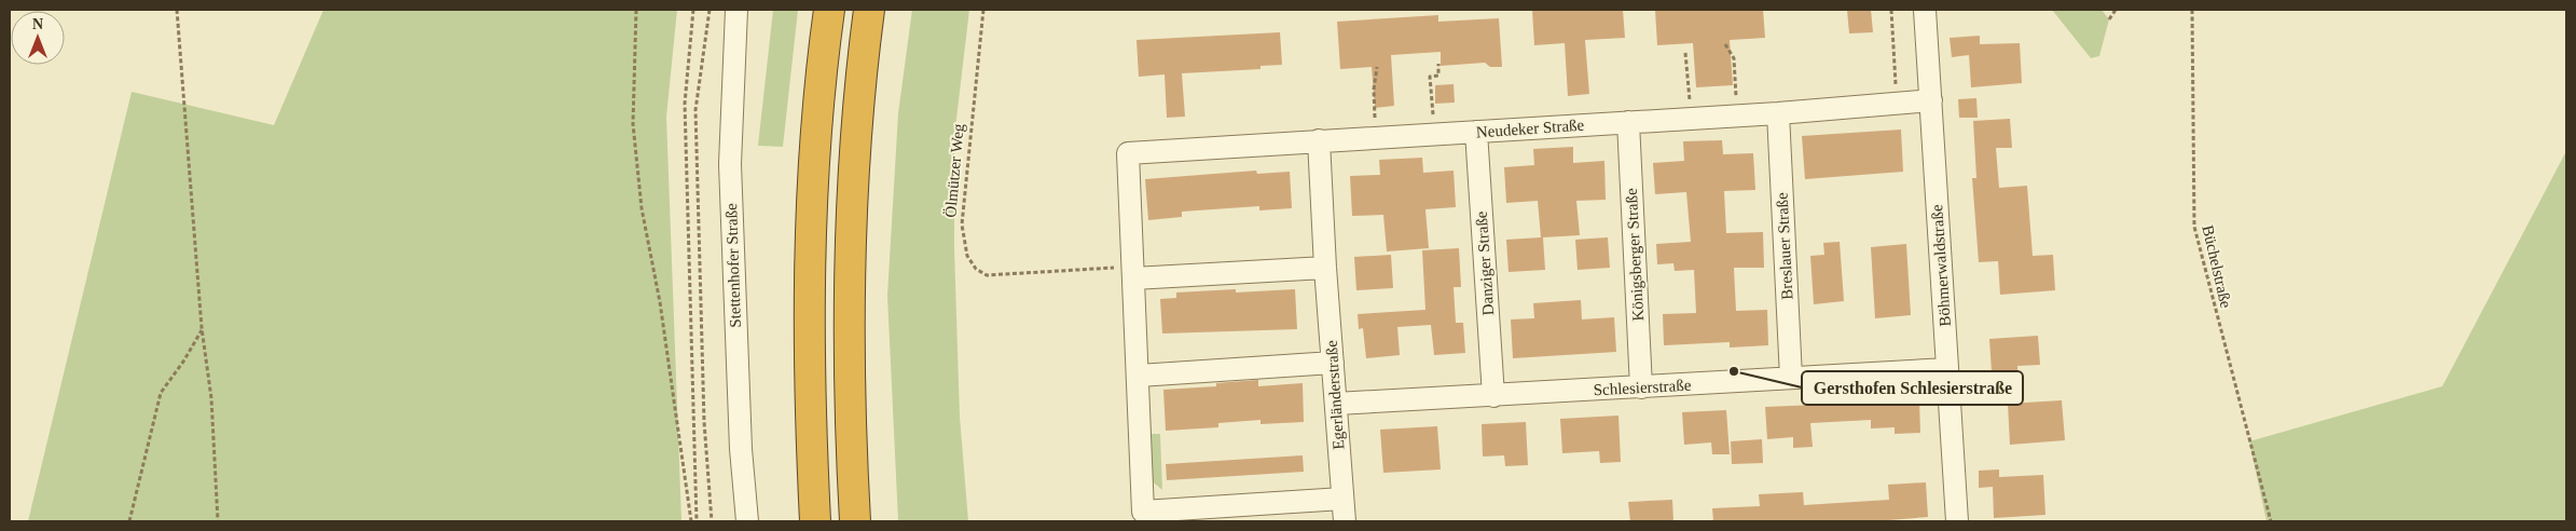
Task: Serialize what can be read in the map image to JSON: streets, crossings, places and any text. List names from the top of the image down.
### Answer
{
  "streets": {
    "street": [
      "Neudeker Straße",
      "Breslauer Straße",
      "Königsberger Straße",
      "Danziger Straße",
      "Stettenhofer Straße",
      "Böhmerwaldstraße",
      "Schlesierstraße",
      "Egerländerstraße"
    ],
    "path": ["Ölmützer Weg", "Büchelstraße"]
  },
  "crossings": [
    ["Neudeker Straße", "Ölmützer Weg"],
    ["Neudeker Straße", "Breslauer Straße"],
    ["Neudeker Straße", "Königsberger Straße"],
    ["Neudeker Straße", "Danziger Straße"],
    ["Neudeker Straße", "Böhmerwaldstraße"],
    ["Neudeker Straße", "Egerländerstraße"],
    ["Breslauer Straße", "Schlesierstraße"],
    ["Königsberger Straße", "Schlesierstraße"],
    ["Danziger Straße", "Schlesierstraße"],
    ["Böhmerwaldstraße", "Schlesierstraße"],
    ["Schlesierstraße", "Egerländerstraße"]
  ],
  "places": ["Gersthofen Schlesierstraße"],
  "north": "top"
}
